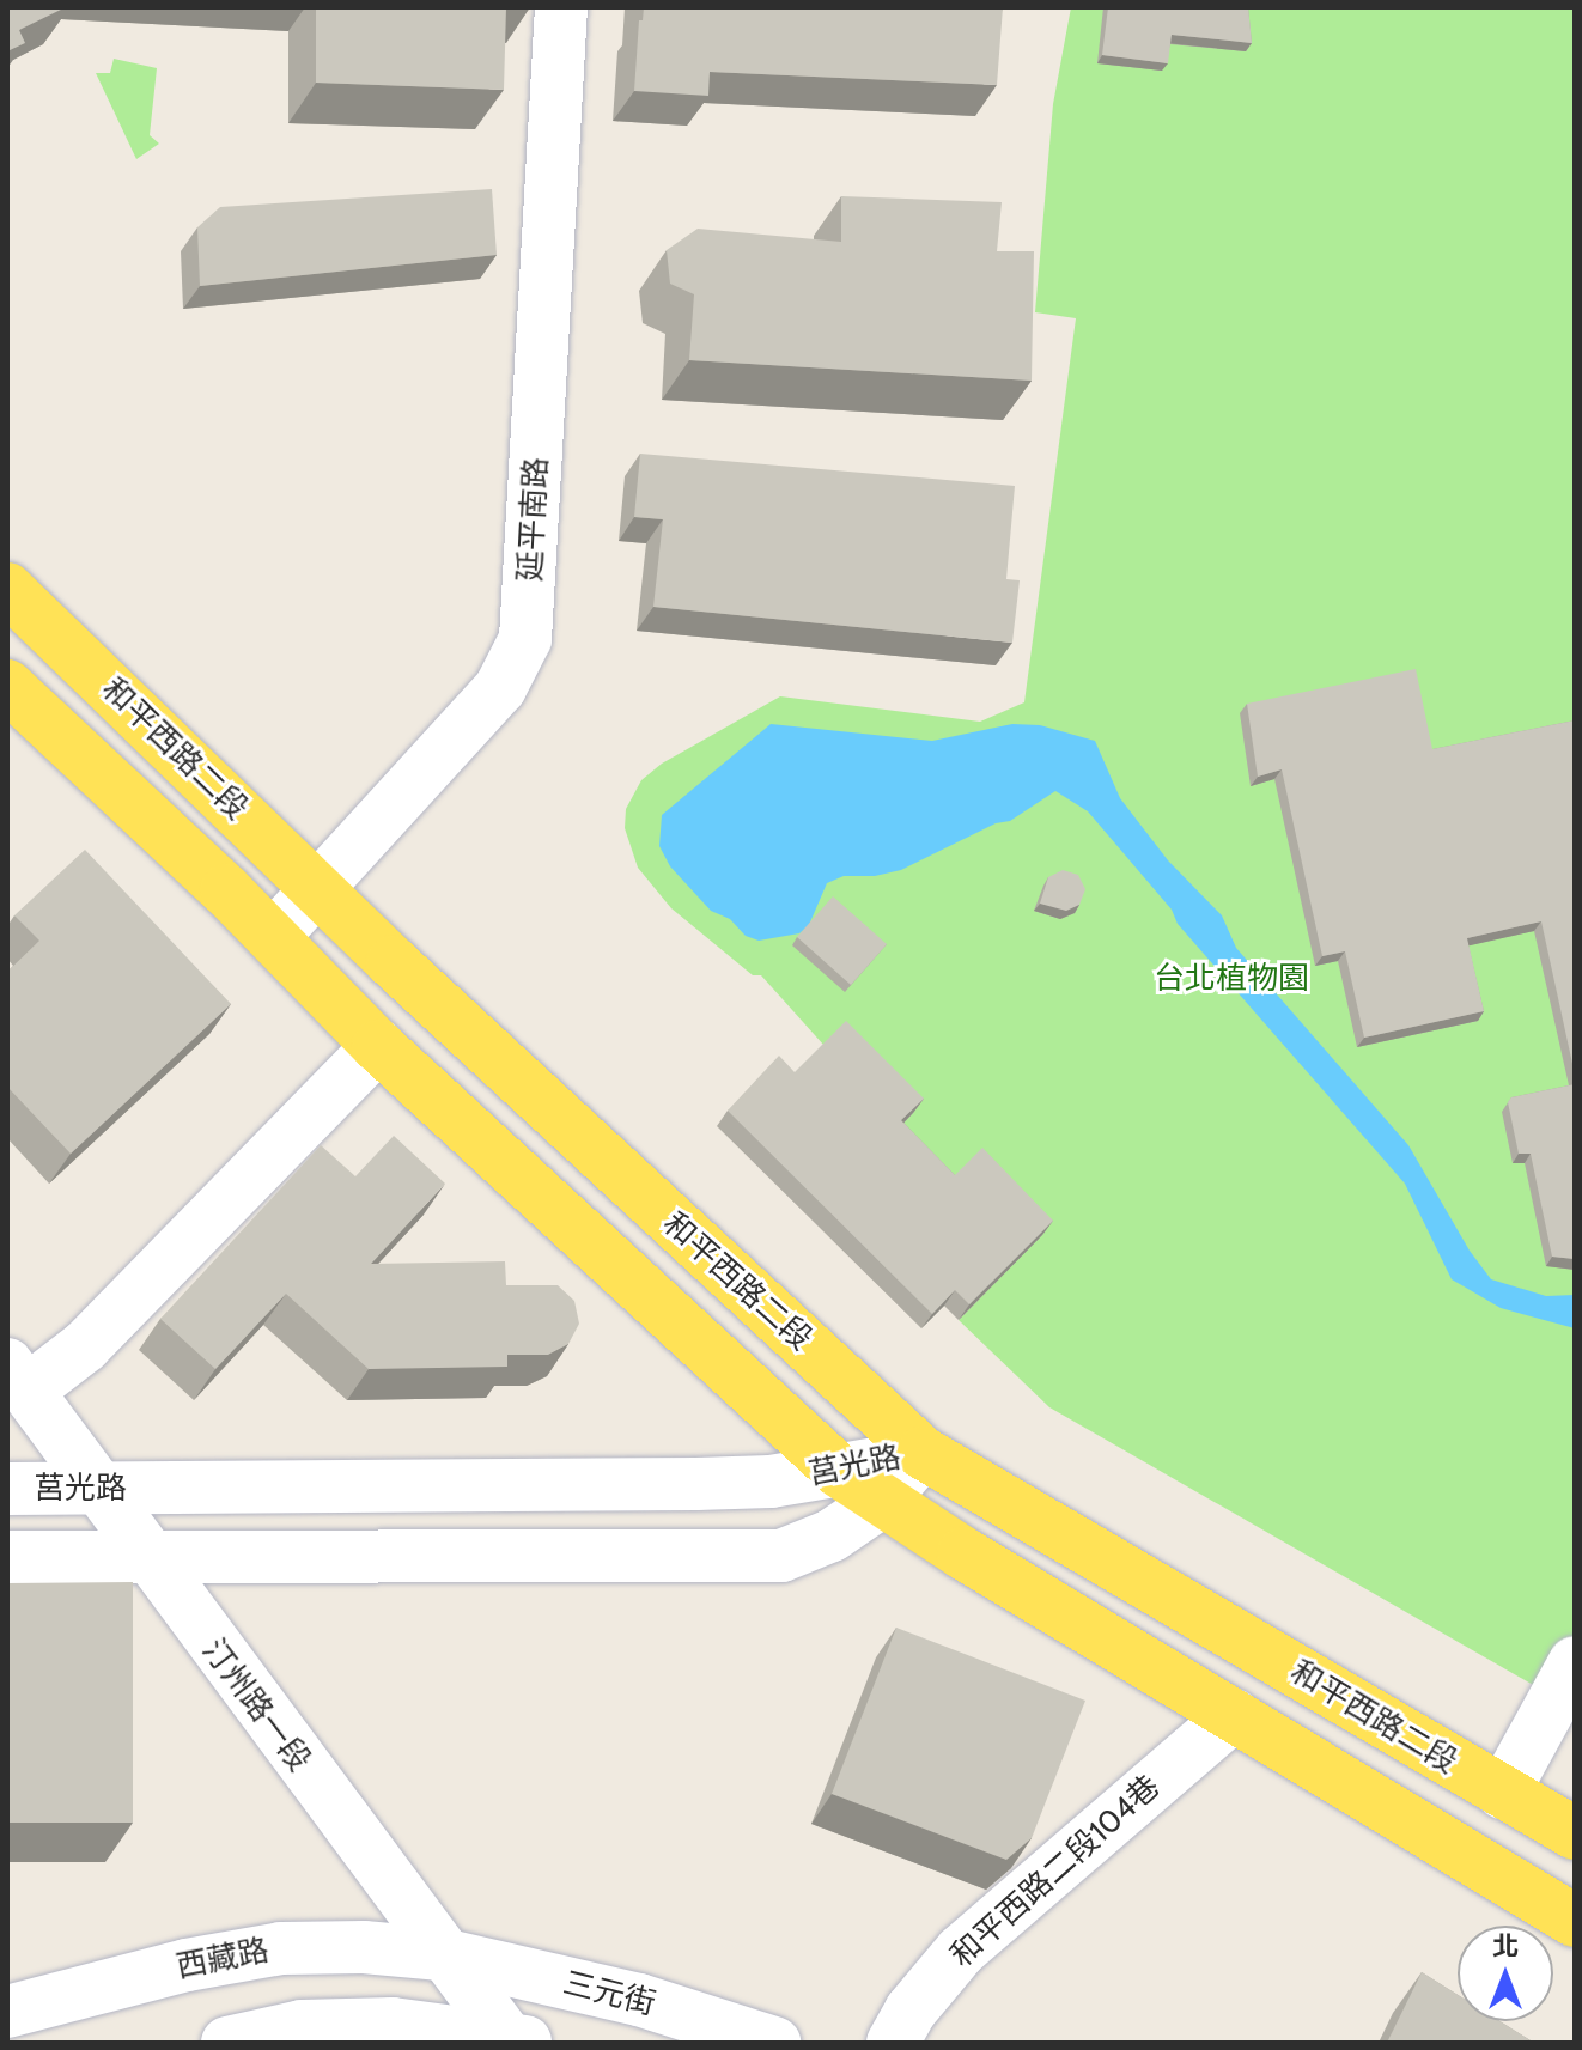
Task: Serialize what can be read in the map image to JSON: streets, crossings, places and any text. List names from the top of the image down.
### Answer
{
  "streets": {
    "main road": ["和平西路二段"],
    "street": [
      "延平南路",
      "莒光路",
      "汀州路一段",
      "和平西路二段104巷",
      "西藏路",
      "三元街"
    ]
  },
  "crossings": [
    ["延平南路", "和平西路二段"],
    ["和平西路二段", "莒光路"],
    ["莒光路", "汀州路一段"],
    ["汀州路一段", "西藏路"],
    ["汀州路一段", "三元街"],
    ["西藏路", "三元街"]
  ],
  "parks": ["台北植物園"],
  "north": "top"
}
